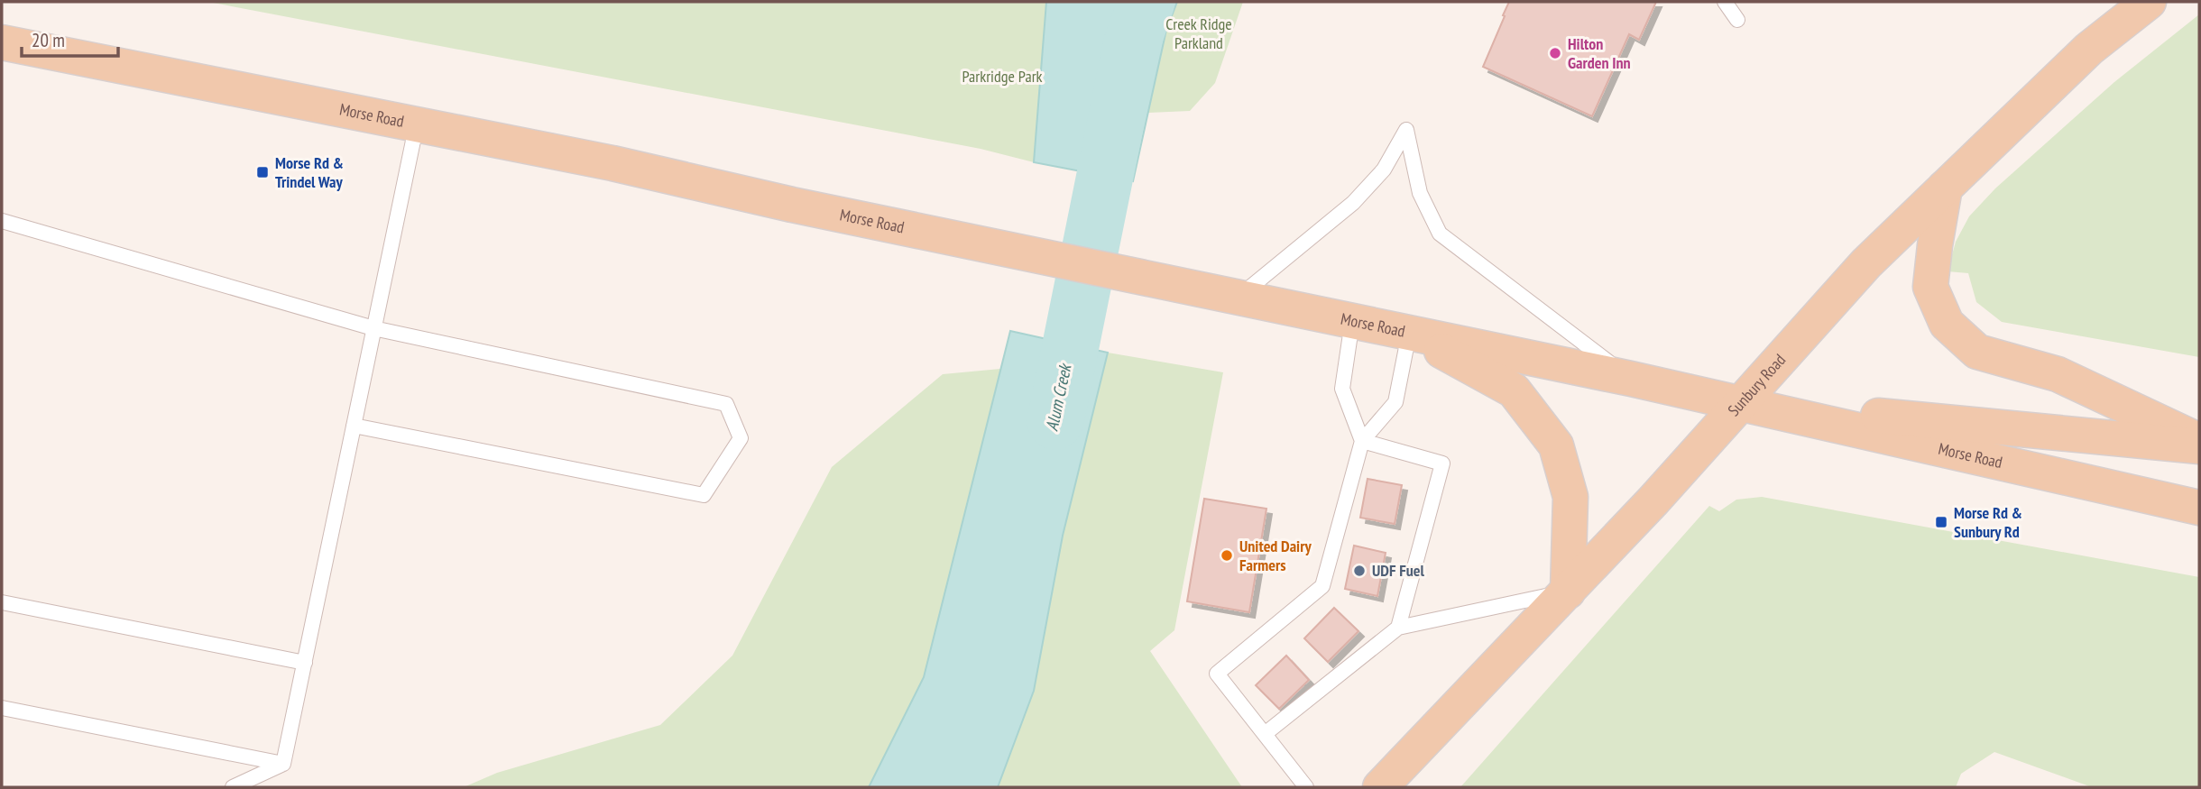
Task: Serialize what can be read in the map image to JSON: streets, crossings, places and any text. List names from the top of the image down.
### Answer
{
  "streets": {
    "main road": ["Morse Road", "Sunbury Road"]
  },
  "crossings": [
    ["Morse Road", "Sunbury Road"]
  ],
  "water": ["Alum Creek"],
  "parks": ["Creek Ridge Parkland", "Parkridge Park"],
  "places": {
    "other": ["Hilton Garden Inn", "United Dairy Farmers", "UDF Fuel"],
    "transit": ["Morse Rd & Trindel Way", "Morse Rd & Sunbury Rd"]
  },
  "scale_bar": "20 m"
}
